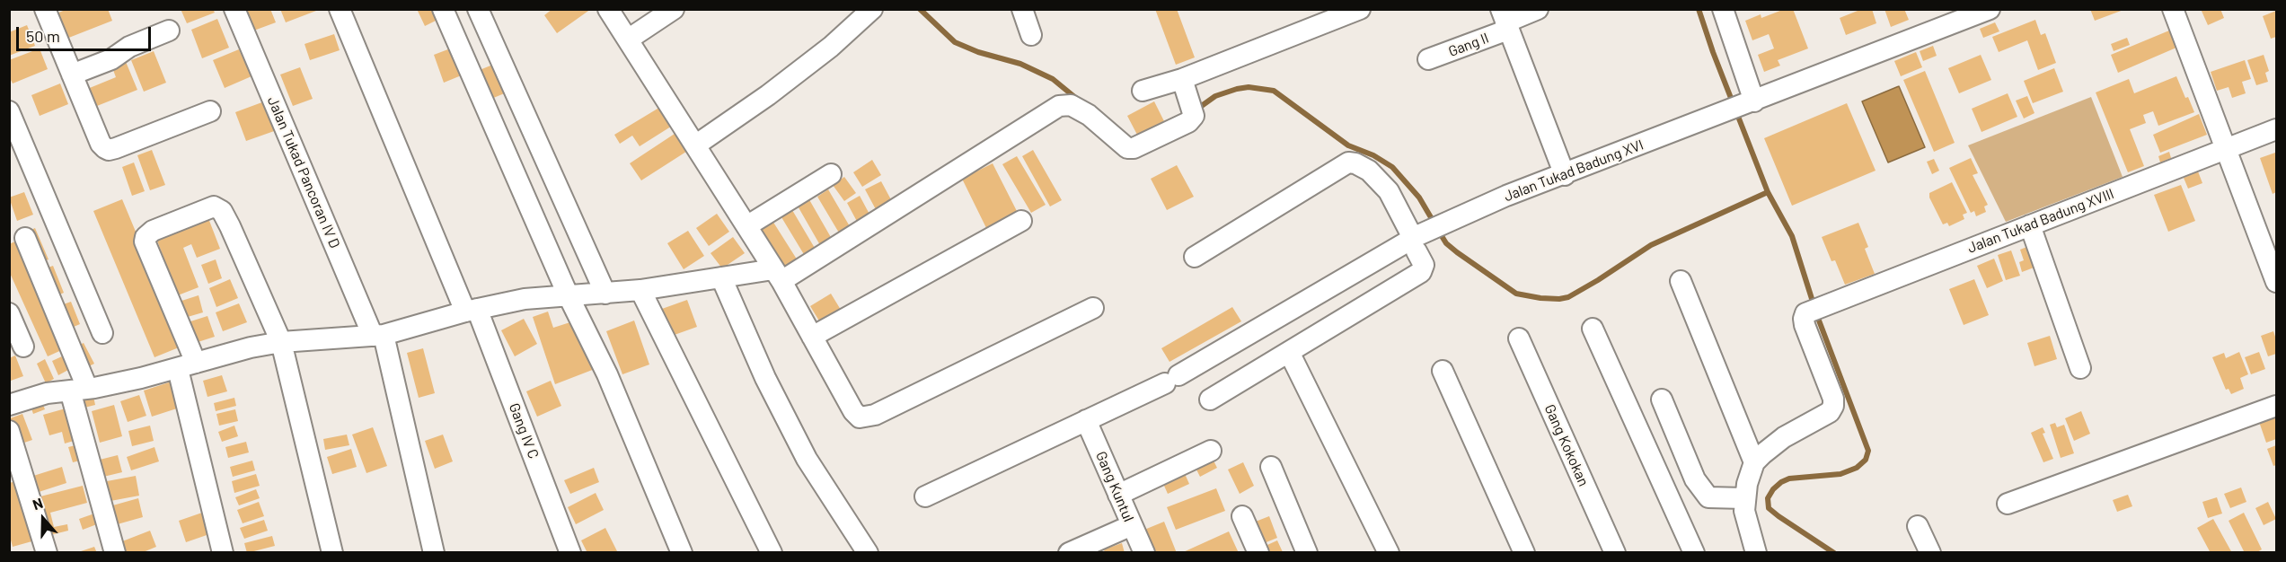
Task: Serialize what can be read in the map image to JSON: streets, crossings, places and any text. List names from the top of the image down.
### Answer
{
  "streets": {
    "street": [
      "Gang II",
      "Jalan Tukad Badung XVI",
      "Jalan Tukad Pancoran IV D",
      "Jalan Tukad Badung XVIII",
      "Gang IV C",
      "Gang Kokokan",
      "Gang Kuntul"
    ]
  },
  "crossings": [
    ["Jalan Tukad Badung XVI", "Gang Kuntul"]
  ],
  "scale_bar": "50 m",
  "north": "top"
}
